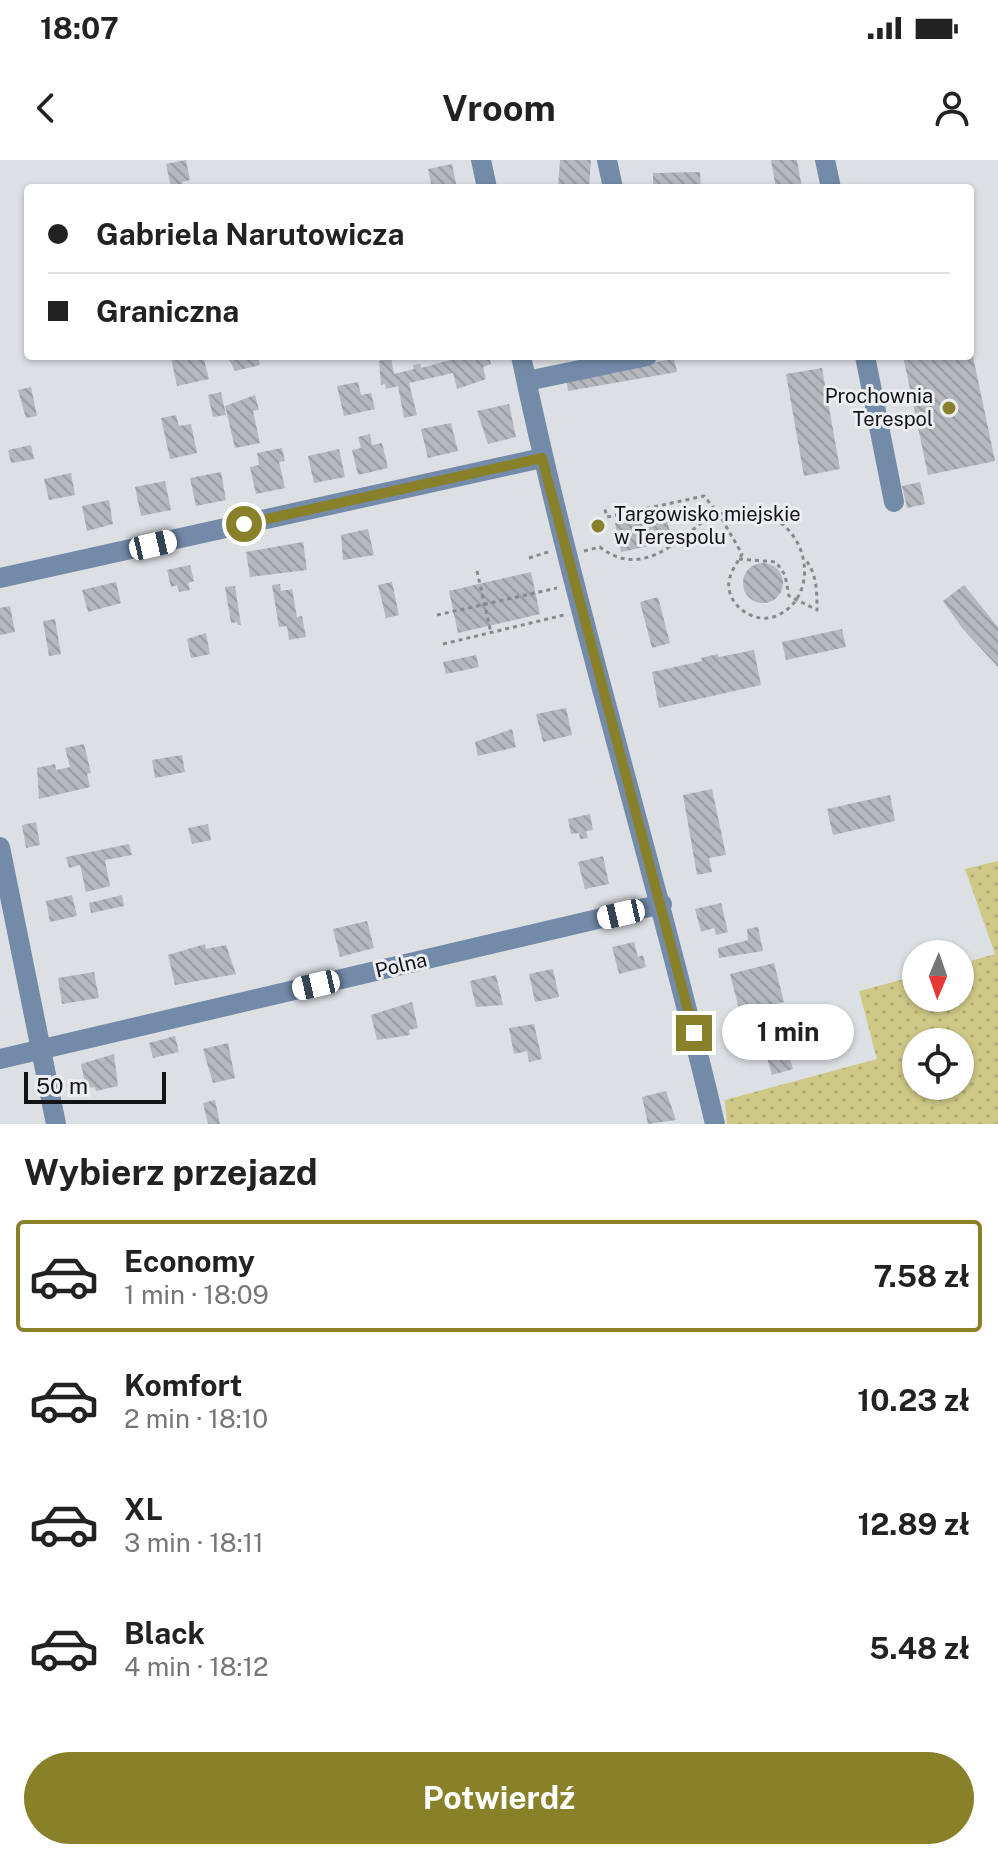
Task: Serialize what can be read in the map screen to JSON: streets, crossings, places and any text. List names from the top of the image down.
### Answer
{
  "streets": {
    "street": ["Polna"]
  },
  "places": ["Prochownia Terespol", "Targowisko miejskie w Terespolu"],
  "scale_bar": "50 m",
  "north": "bottom",
  "page": {
    "status": "18:07",
    "header": "Vroom",
    "banner": ["Gabriela Narutowicza", "Graniczna"],
    "bubble": "1 min",
    "scale": "50 m",
    "heading": "Wybierz przejazd",
    "list": [
      {
        "name": "Economy",
        "note": "1 min · 18:09",
        "value": "7.58 zł"
      },
      {
        "name": "Komfort",
        "note": "2 min · 18:10",
        "value": "10.23 zł"
      },
      {
        "name": "XL",
        "note": "3 min · 18:11",
        "value": "12.89 zł"
      },
      {
        "name": "Black",
        "note": "4 min · 18:12",
        "value": "5.48 zł"
      }
    ],
    "buttons": "Potwierdź"
  }
}
